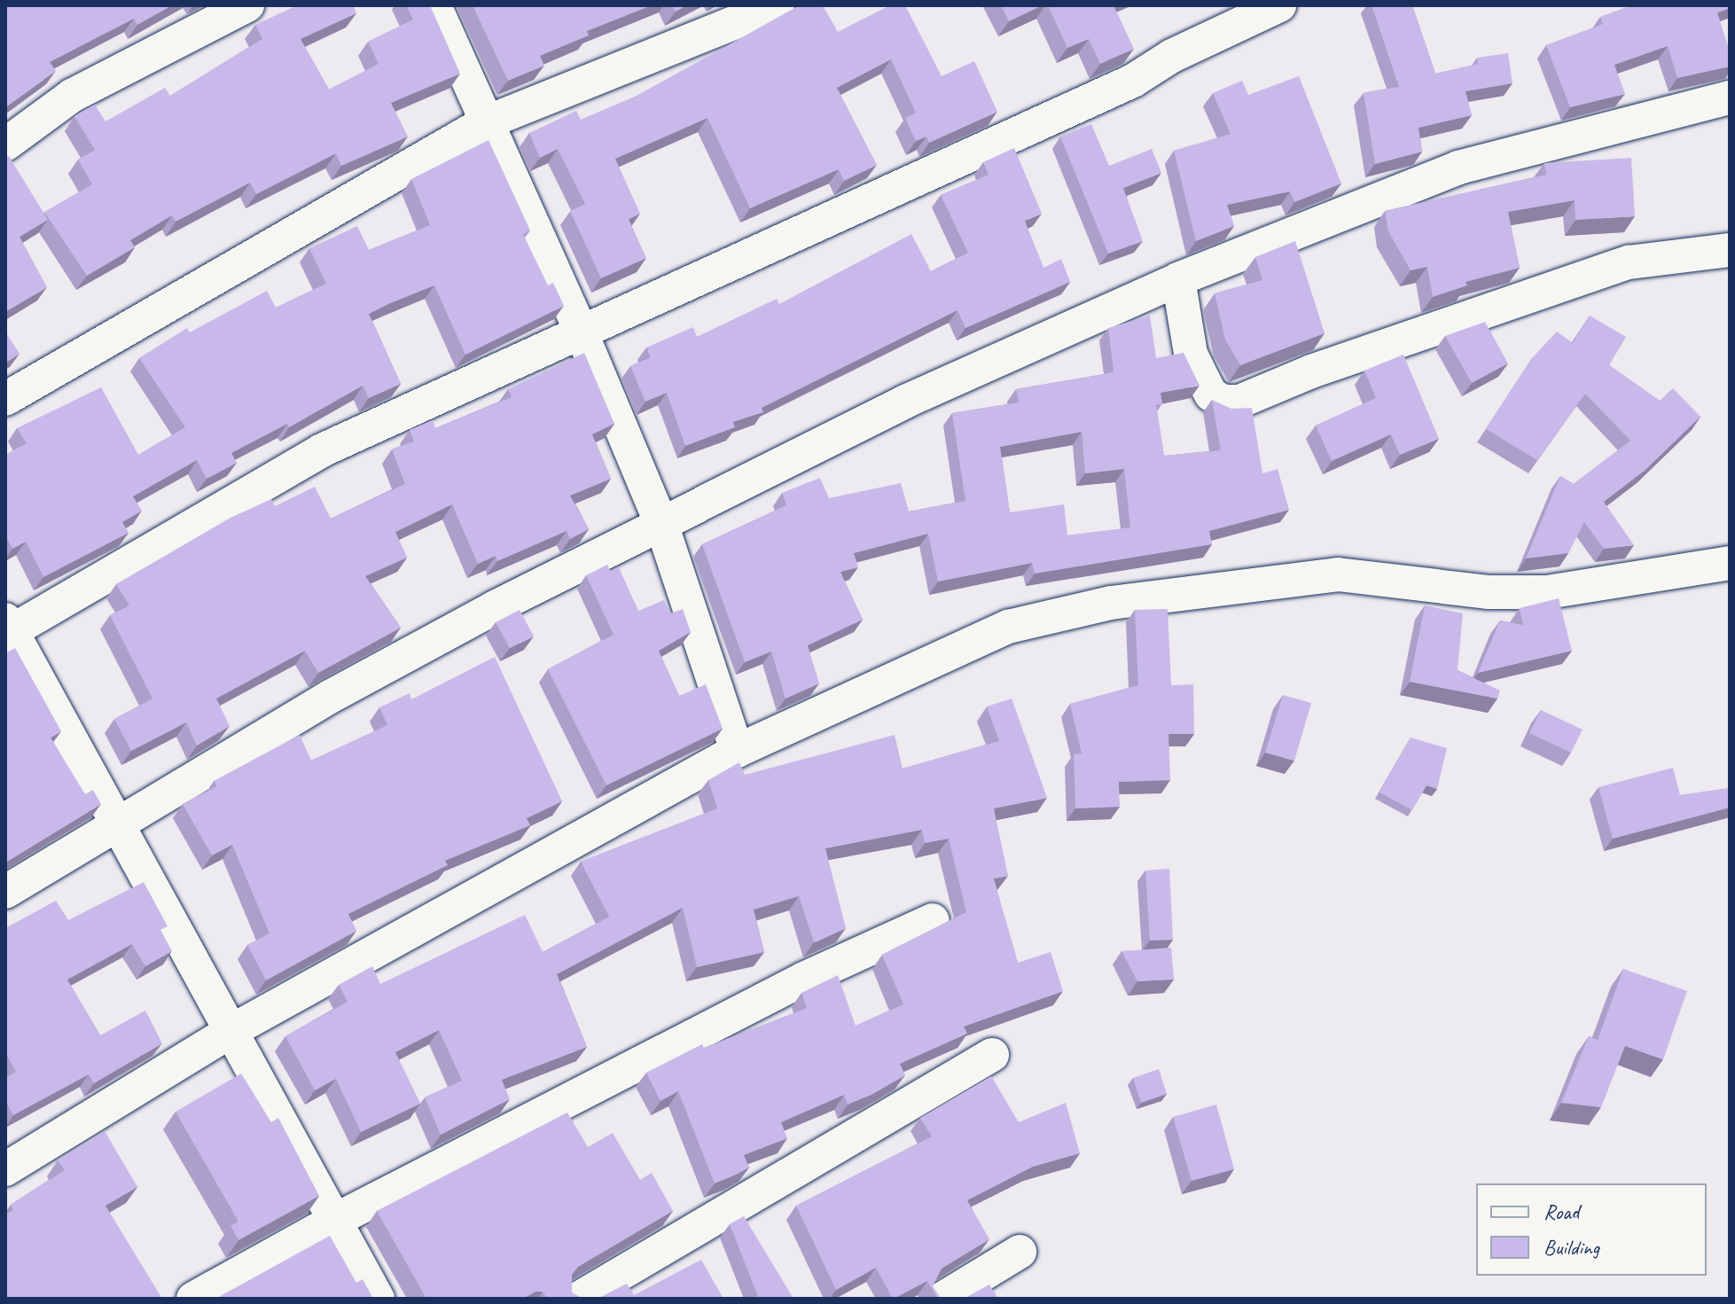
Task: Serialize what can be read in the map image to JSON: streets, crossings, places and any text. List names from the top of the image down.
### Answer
{
  "legend": ["Road", "Building"]
}
